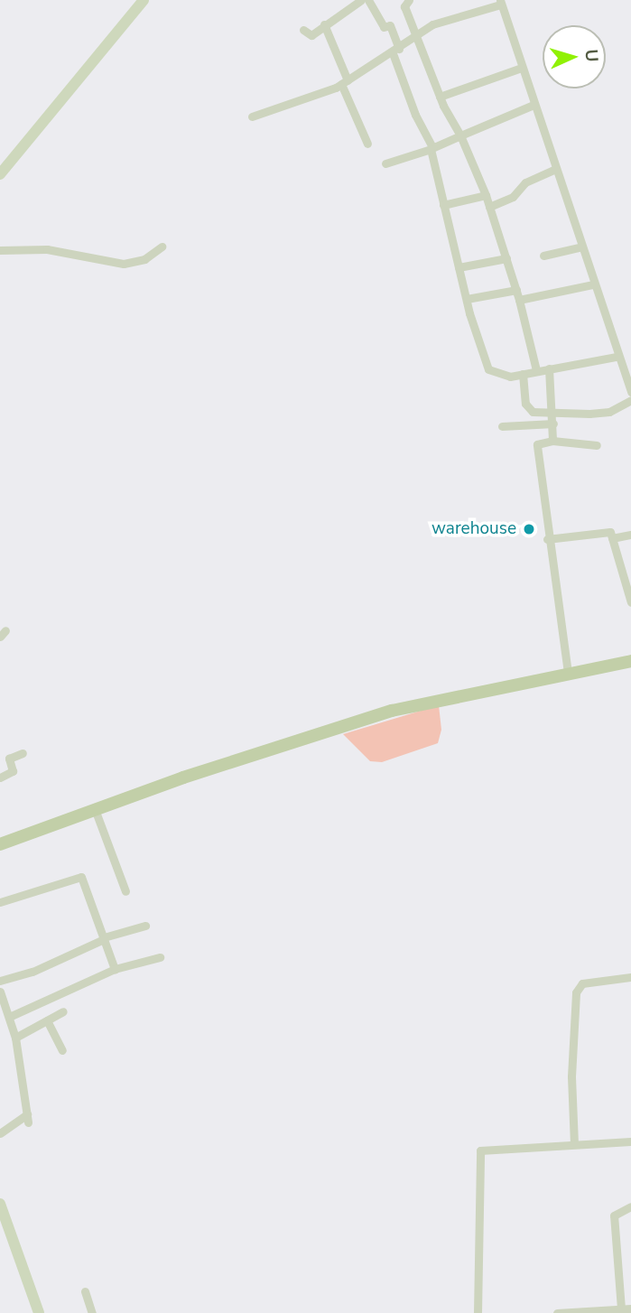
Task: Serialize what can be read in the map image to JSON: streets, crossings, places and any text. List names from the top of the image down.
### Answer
{
  "places": ["warehouse"],
  "north": "right"
}
